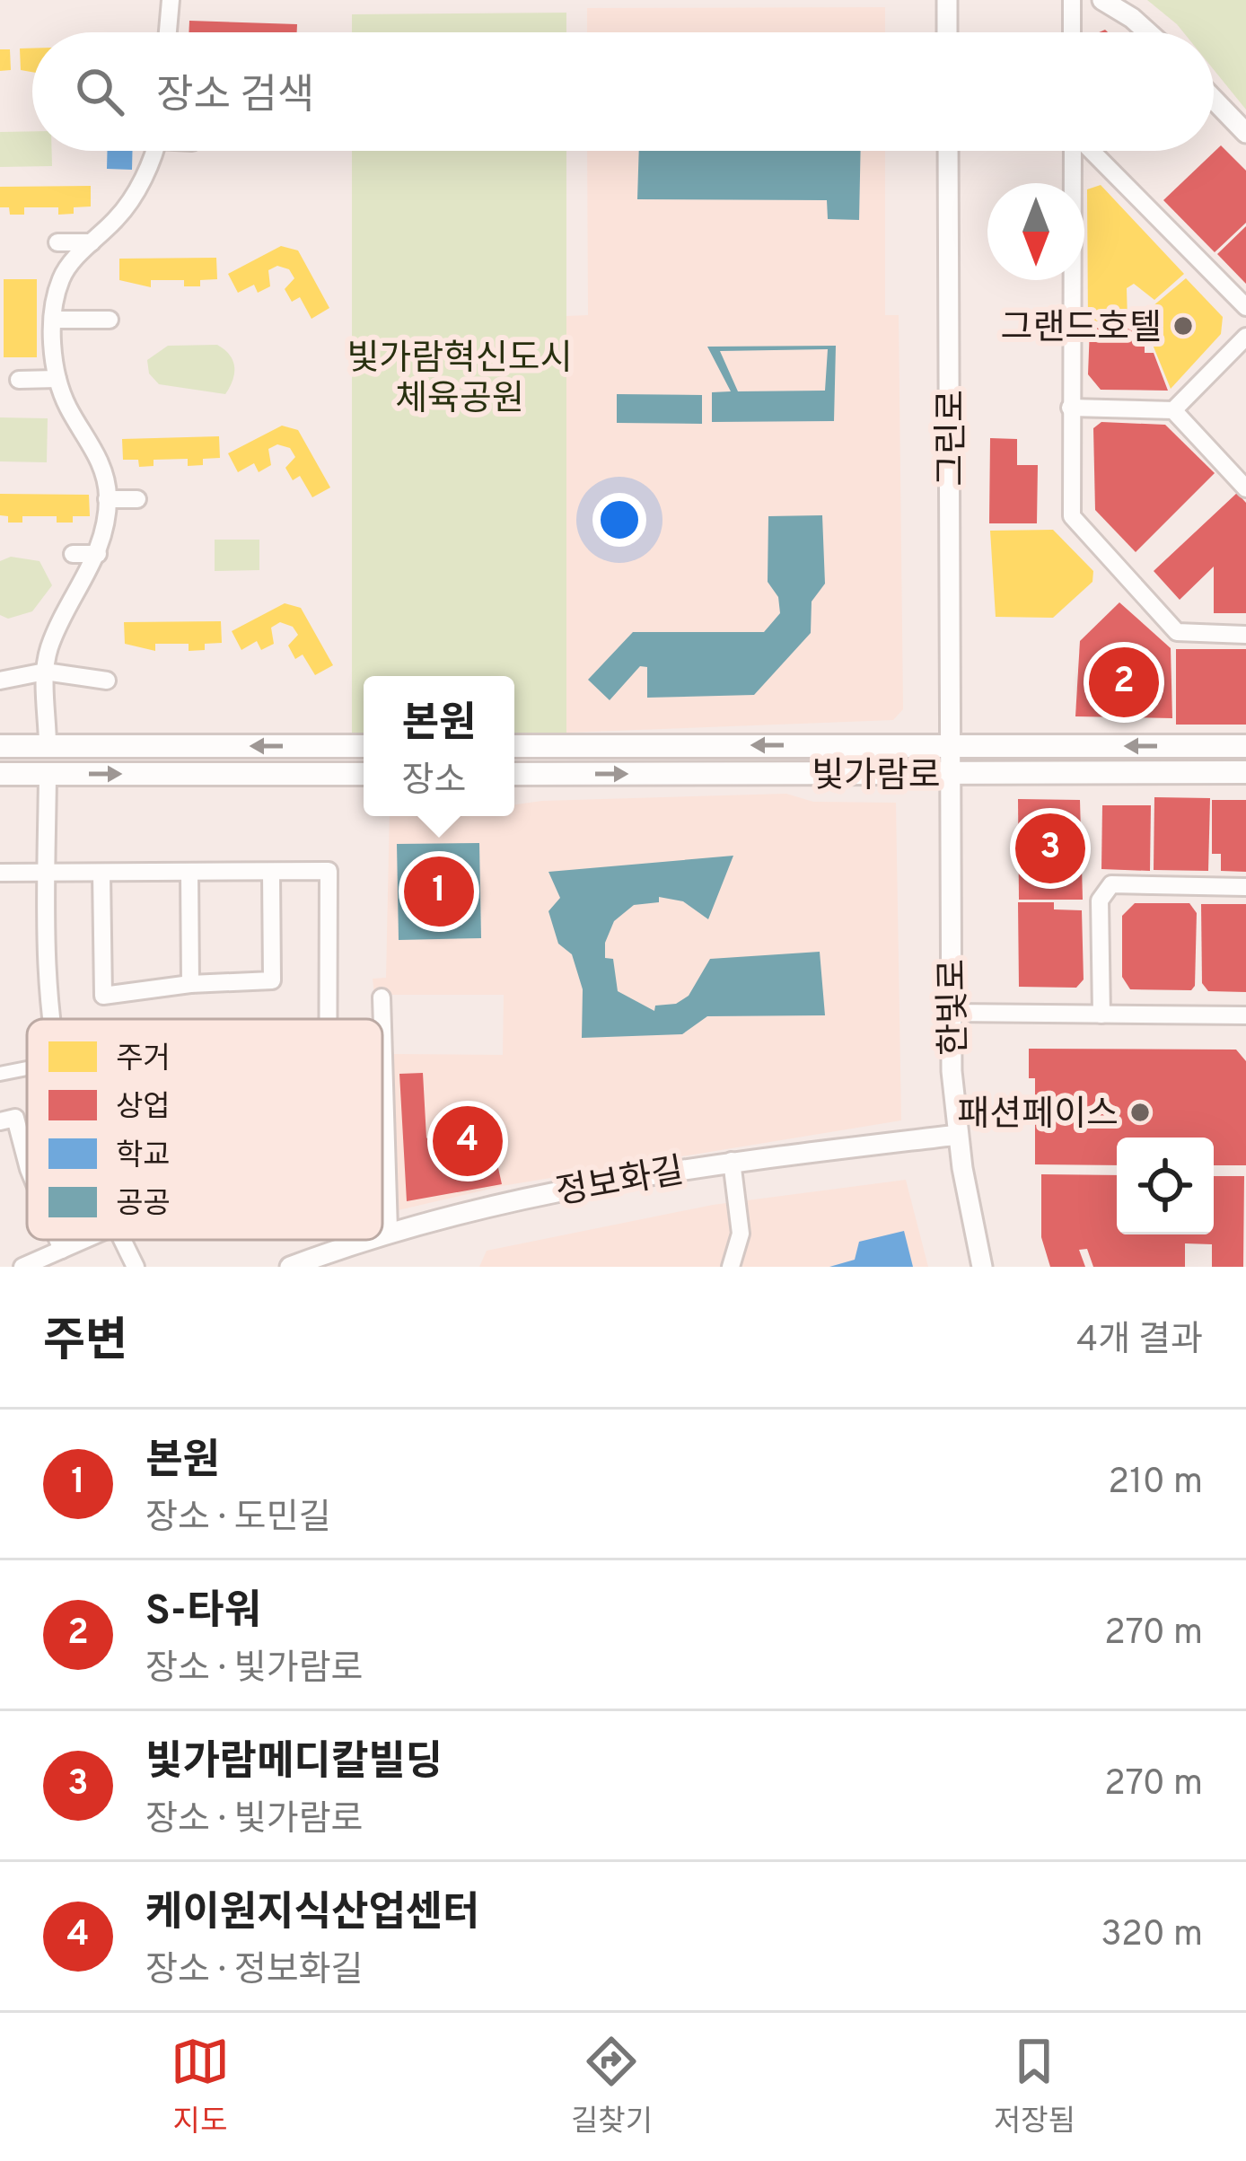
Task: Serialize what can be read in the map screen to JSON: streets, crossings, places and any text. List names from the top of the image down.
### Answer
{
  "streets": {
    "main road": ["빛가람로"],
    "street": ["그린로", "한빛로", "정보화길"]
  },
  "crossings": [
    ["그린로", "빛가람로"],
    ["그린로", "한빛로"],
    ["빛가람로", "한빛로"],
    ["한빛로", "정보화길"]
  ],
  "parks": ["빛가람혁신도시 체육공원"],
  "places": ["그랜드호텔", "패션페이스"],
  "legend": [
    "주거",
    "상업",
    "학교",
    "공공"
  ],
  "north": "bottom",
  "page": {
    "search": "장소 검색",
    "pins": [
      "2",
      "3",
      "1",
      "4"
    ],
    "popup": ["본원", "장소"],
    "heading": ["주변", "4개 결과"],
    "list": [
      {
        "mark": "1",
        "name": "본원",
        "note": "장소 · 도민길",
        "value": "210 m"
      },
      {
        "mark": "2",
        "name": "S-타워",
        "note": "장소 · 빛가람로",
        "value": "270 m"
      },
      {
        "mark": "3",
        "name": "빛가람메디칼빌딩",
        "note": "장소 · 빛가람로",
        "value": "270 m"
      },
      {
        "mark": "4",
        "name": "케이원지식산업센터",
        "note": "장소 · 정보화길",
        "value": "320 m"
      }
    ],
    "nav": ["지도", "길찾기", "저장됨"]
  }
}
